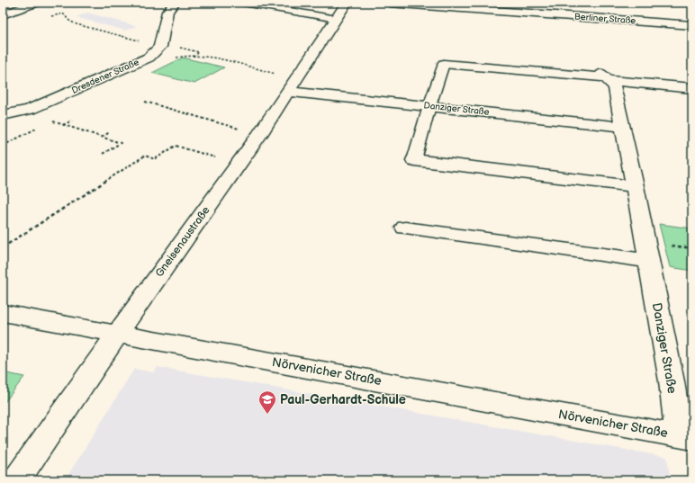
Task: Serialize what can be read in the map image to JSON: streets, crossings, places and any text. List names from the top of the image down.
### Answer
{
  "streets": {
    "street": [
      "Berliner Straße",
      "Dresdener Straße",
      "Danziger Straße",
      "Gneisenaustraße",
      "Nörvenicher Straße"
    ]
  },
  "crossings": [
    ["Danziger Straße", "Gneisenaustraße"],
    ["Danziger Straße", "Nörvenicher Straße"],
    ["Gneisenaustraße", "Nörvenicher Straße"]
  ],
  "places": {
    "school or university": ["Paul-Gerhardt-Schule"]
  }
}
